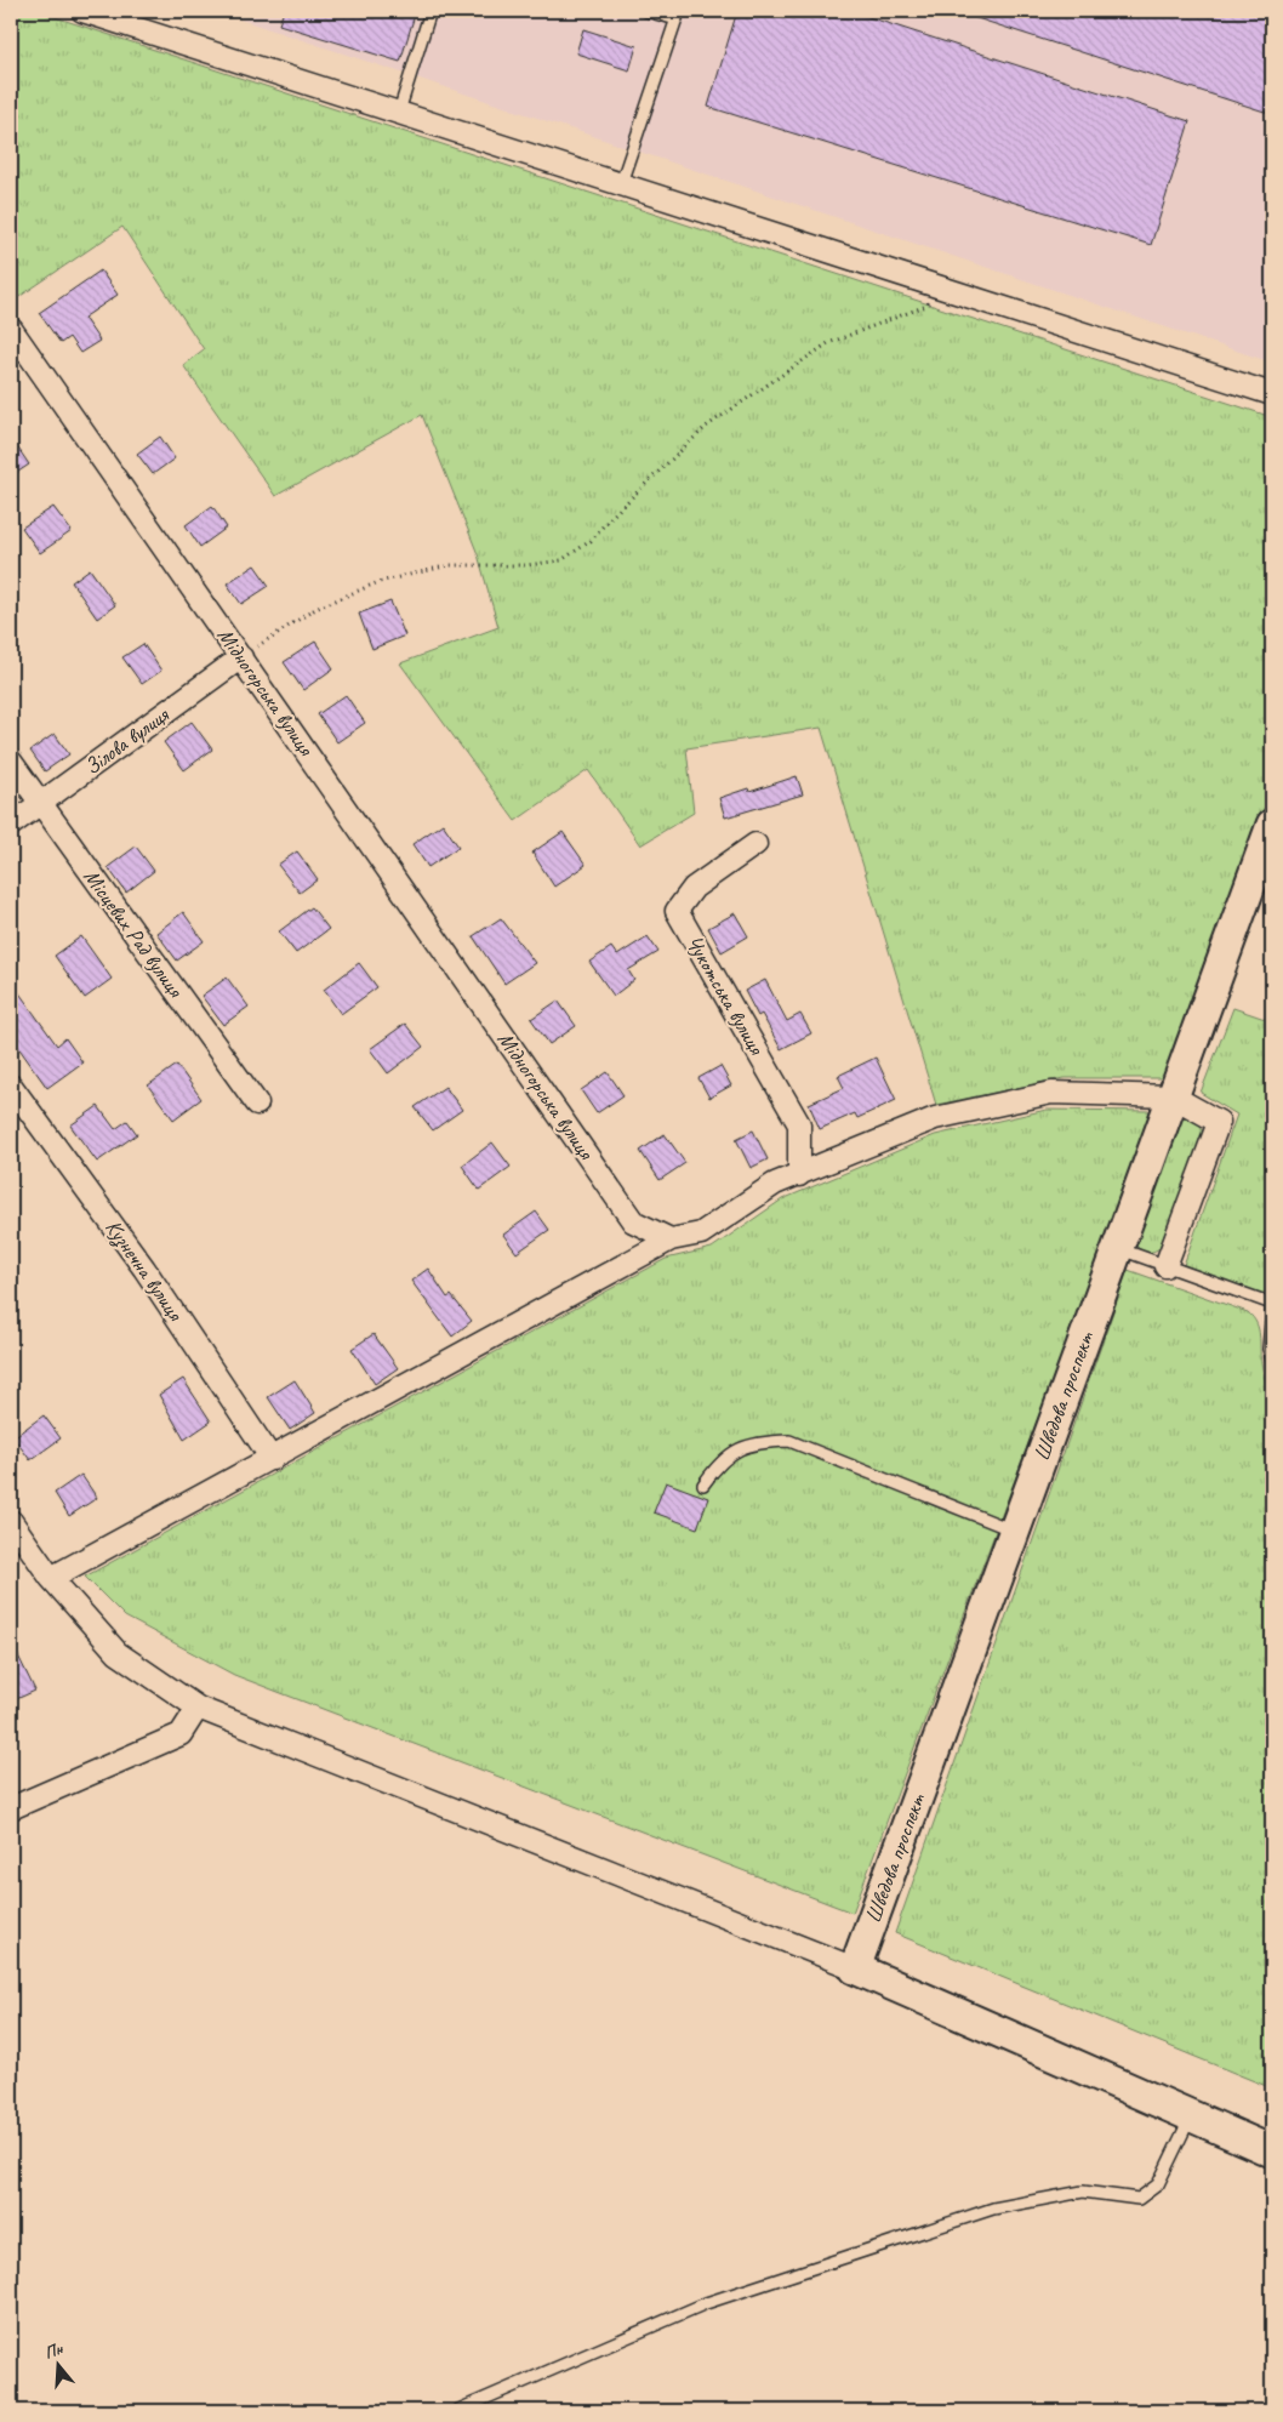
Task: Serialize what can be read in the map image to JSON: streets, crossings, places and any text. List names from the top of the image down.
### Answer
{
  "streets": {
    "street": [
      "Мідногорська вулиця",
      "Зілова вулиця",
      "Місцевих Рад вулиця",
      "Чукотська вулиця",
      "Кузнечна вулиця",
      "Шведова проспект"
    ]
  },
  "crossings": [
    ["Мідногорська вулиця", "Зілова вулиця"],
    ["Зілова вулиця", "Місцевих Рад вулиця"]
  ],
  "north": "top"
}
